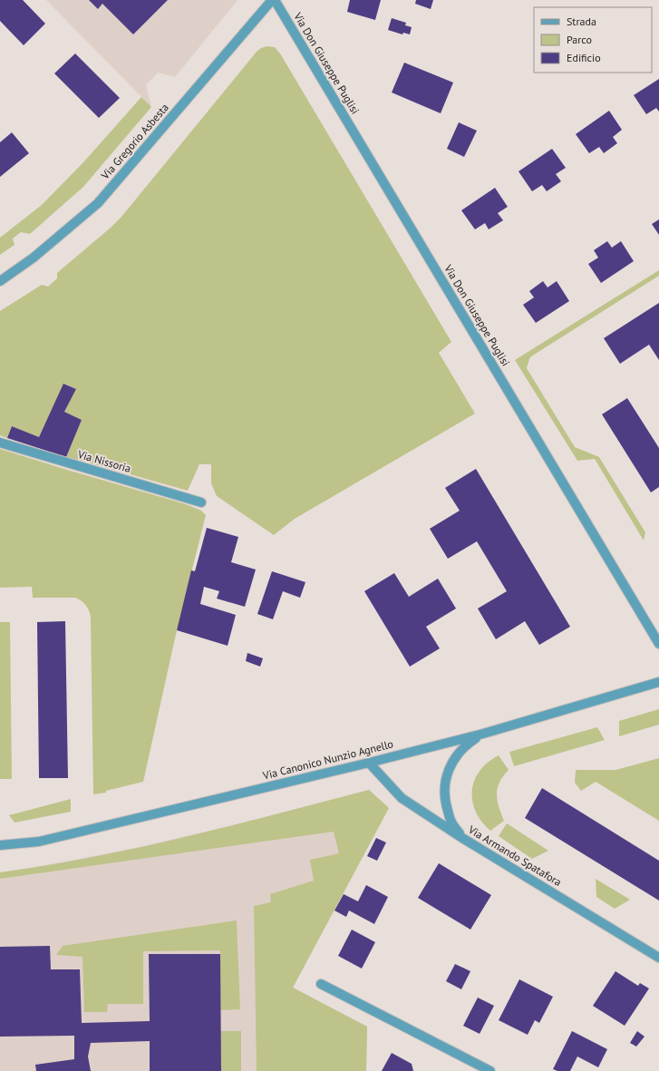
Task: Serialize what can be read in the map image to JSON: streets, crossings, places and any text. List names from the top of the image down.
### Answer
{
  "streets": {
    "street": [
      "Via Don Giuseppe Puglisi",
      "Via Gregorio Asbesta",
      "Via Nissoria",
      "Via Canonico Nunzio Agnello",
      "Via Armando Spatafora"
    ]
  },
  "crossings": [
    ["Via Canonico Nunzio Agnello", "Via Armando Spatafora"]
  ],
  "legend": ["Strada", "Parco", "Edificio"]
}
